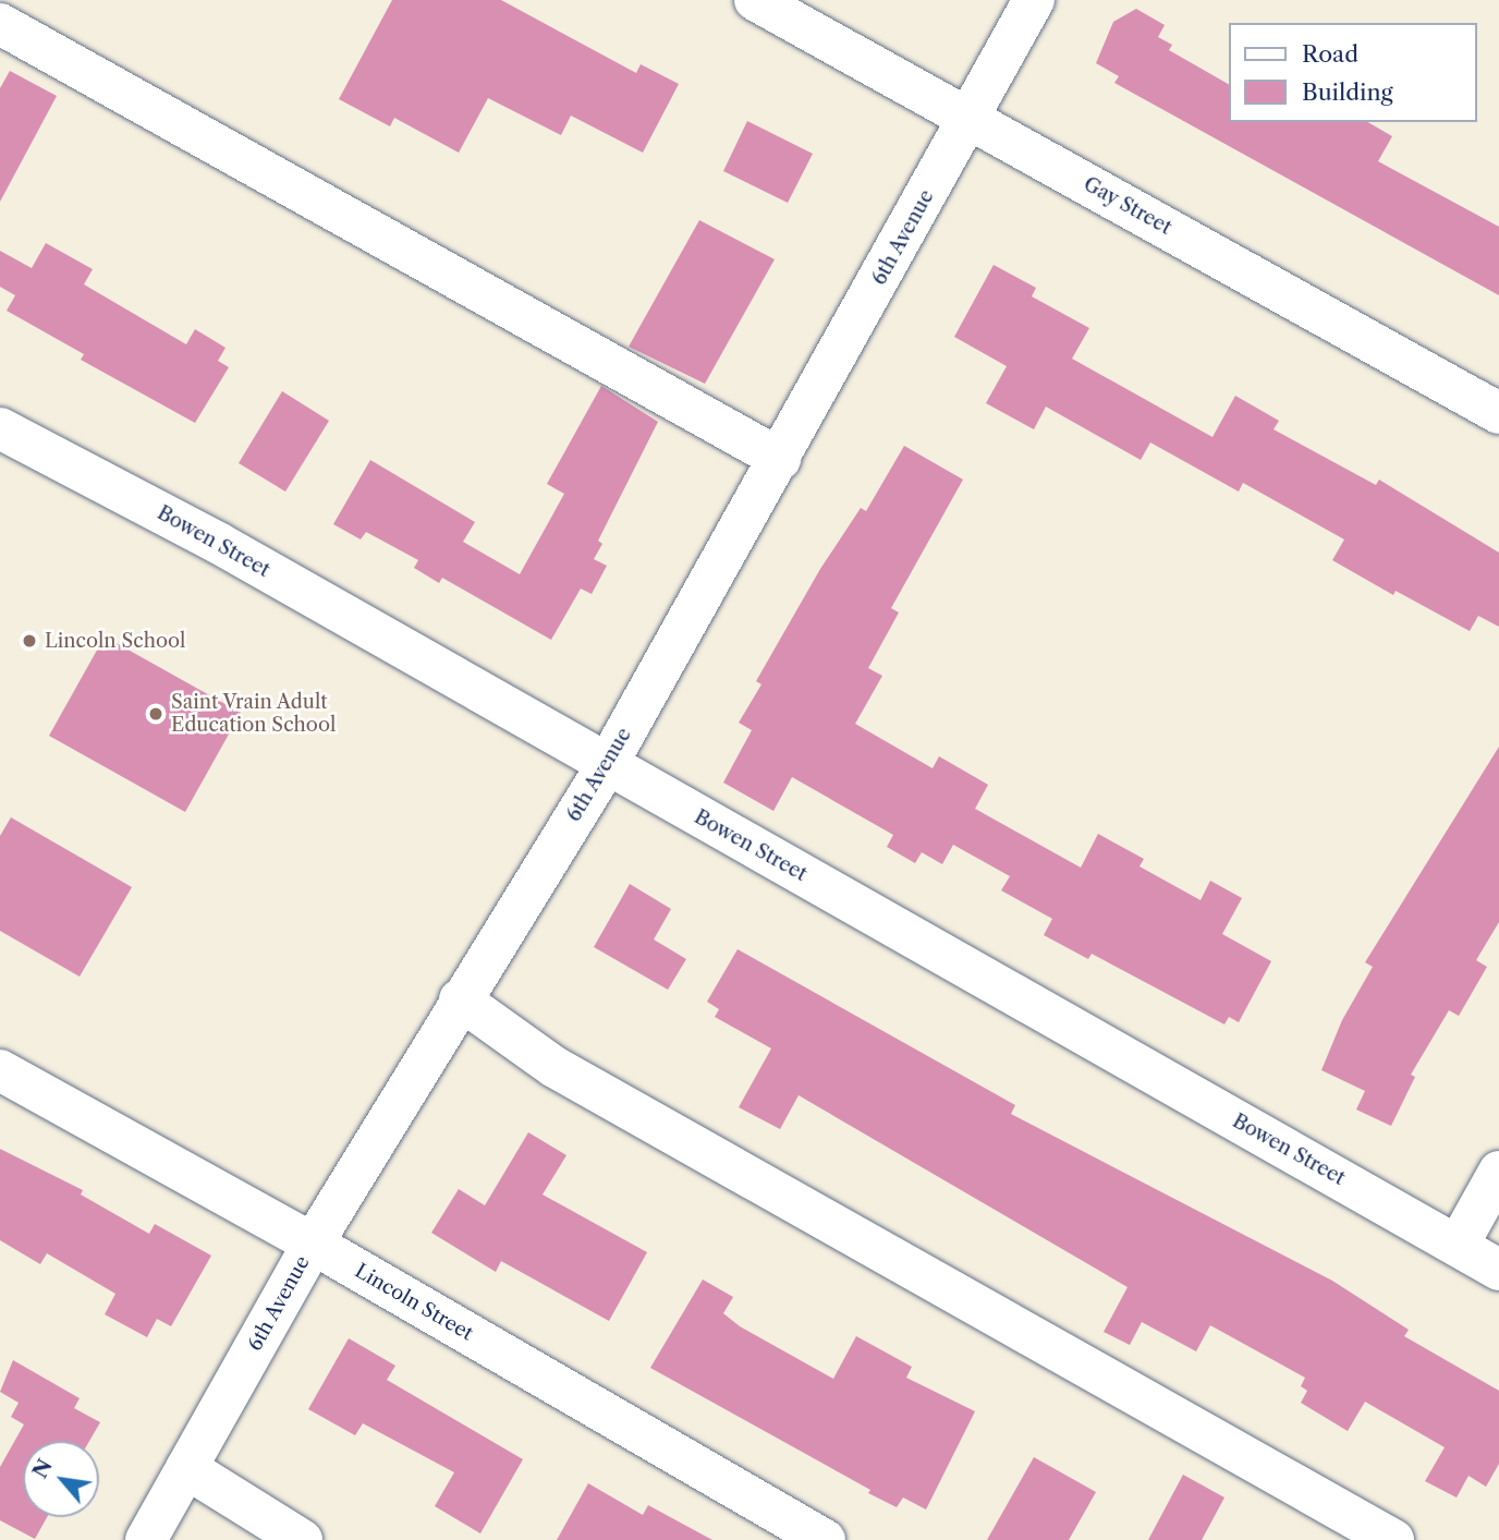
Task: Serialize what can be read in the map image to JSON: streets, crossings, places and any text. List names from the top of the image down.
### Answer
{
  "streets": {
    "street": [
      "Gay Street",
      "6th Avenue",
      "Bowen Street",
      "Lincoln Street"
    ]
  },
  "crossings": [
    ["Gay Street", "6th Avenue"],
    ["6th Avenue", "Bowen Street"],
    ["6th Avenue", "Lincoln Street"]
  ],
  "places": ["Lincoln School", "Saint Vrain Adult Education School"],
  "legend": ["Road", "Building"],
  "north": "top left"
}
